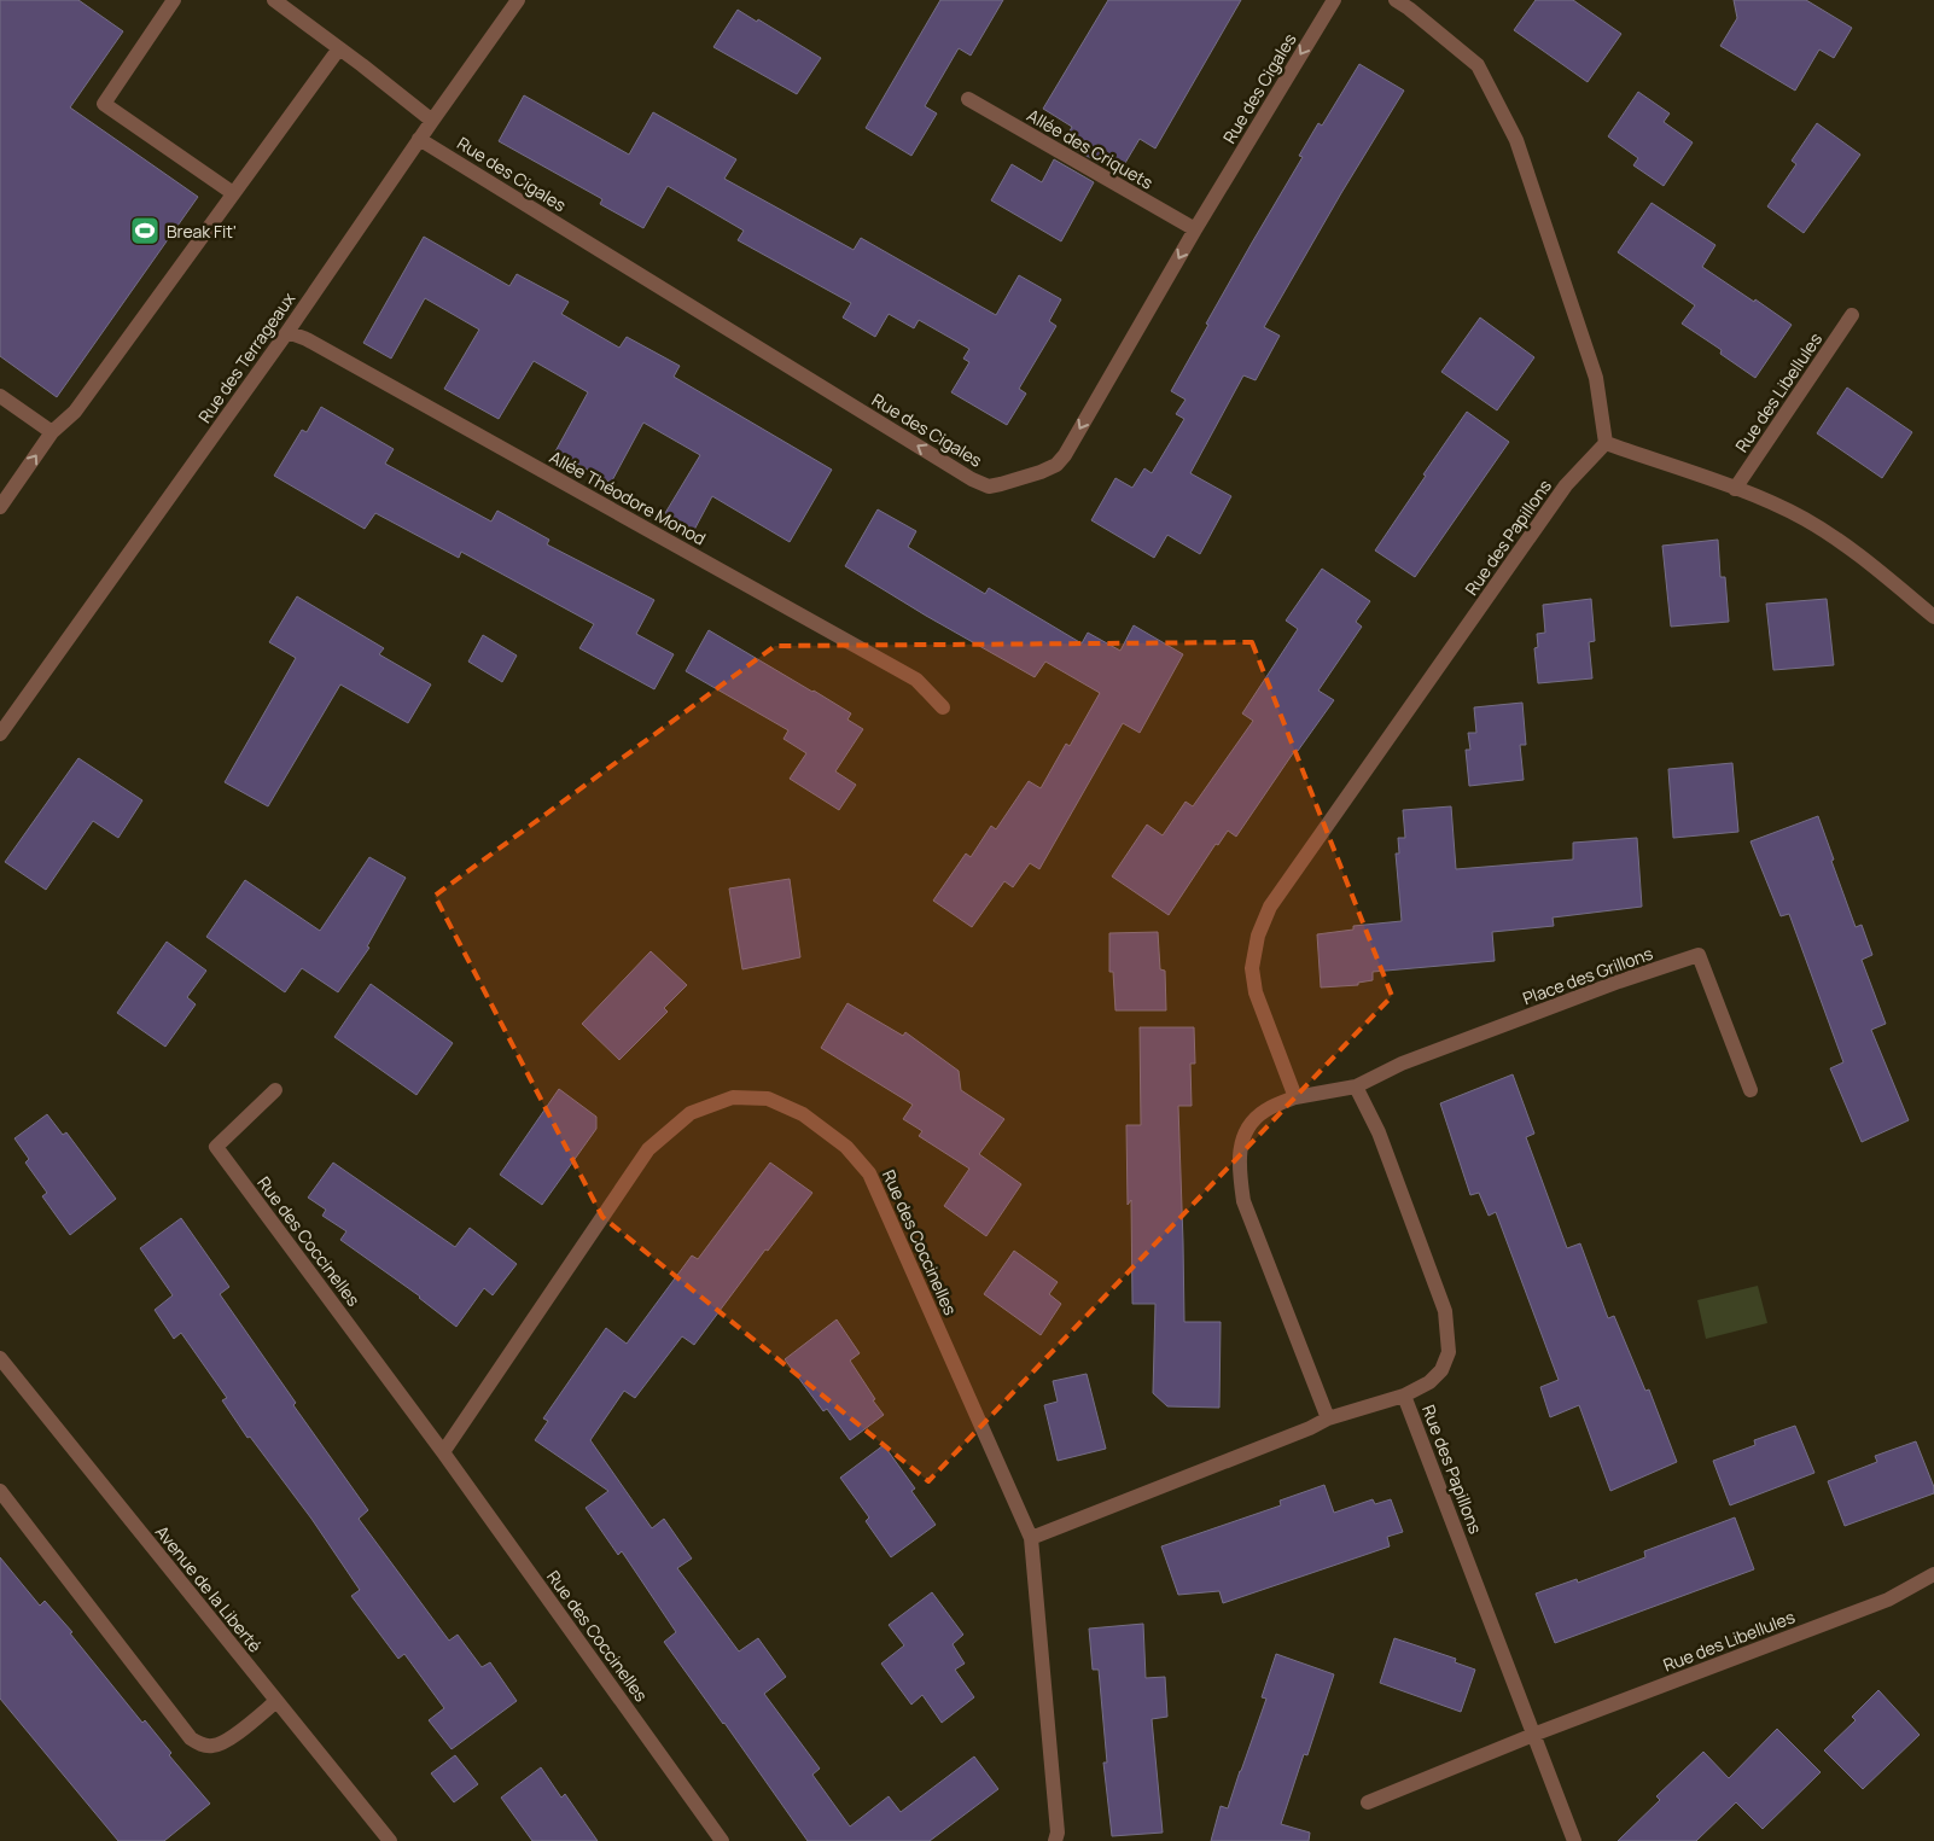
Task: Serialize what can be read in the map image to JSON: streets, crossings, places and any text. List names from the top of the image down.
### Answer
{
  "streets": {
    "street": [
      "Rue des Cigales",
      "Allée des Criquets",
      "Rue des Terrageaux",
      "Rue des Libellules",
      "Allée Théodore Monod",
      "Rue des Papillons",
      "Place des Grillons",
      "Rue des Coccinelles",
      "Avenue de la Liberté"
    ]
  },
  "crossings": [
    ["Rue des Cigales", "Allée des Criquets"],
    ["Rue des Cigales", "Rue des Terrageaux"],
    ["Rue des Terrageaux", "Allée Théodore Monod"],
    ["Rue des Libellules", "Rue des Papillons"],
    ["Rue des Papillons", "Place des Grillons"]
  ],
  "places": {
    "sports": ["Break Fit'"]
  }
}
